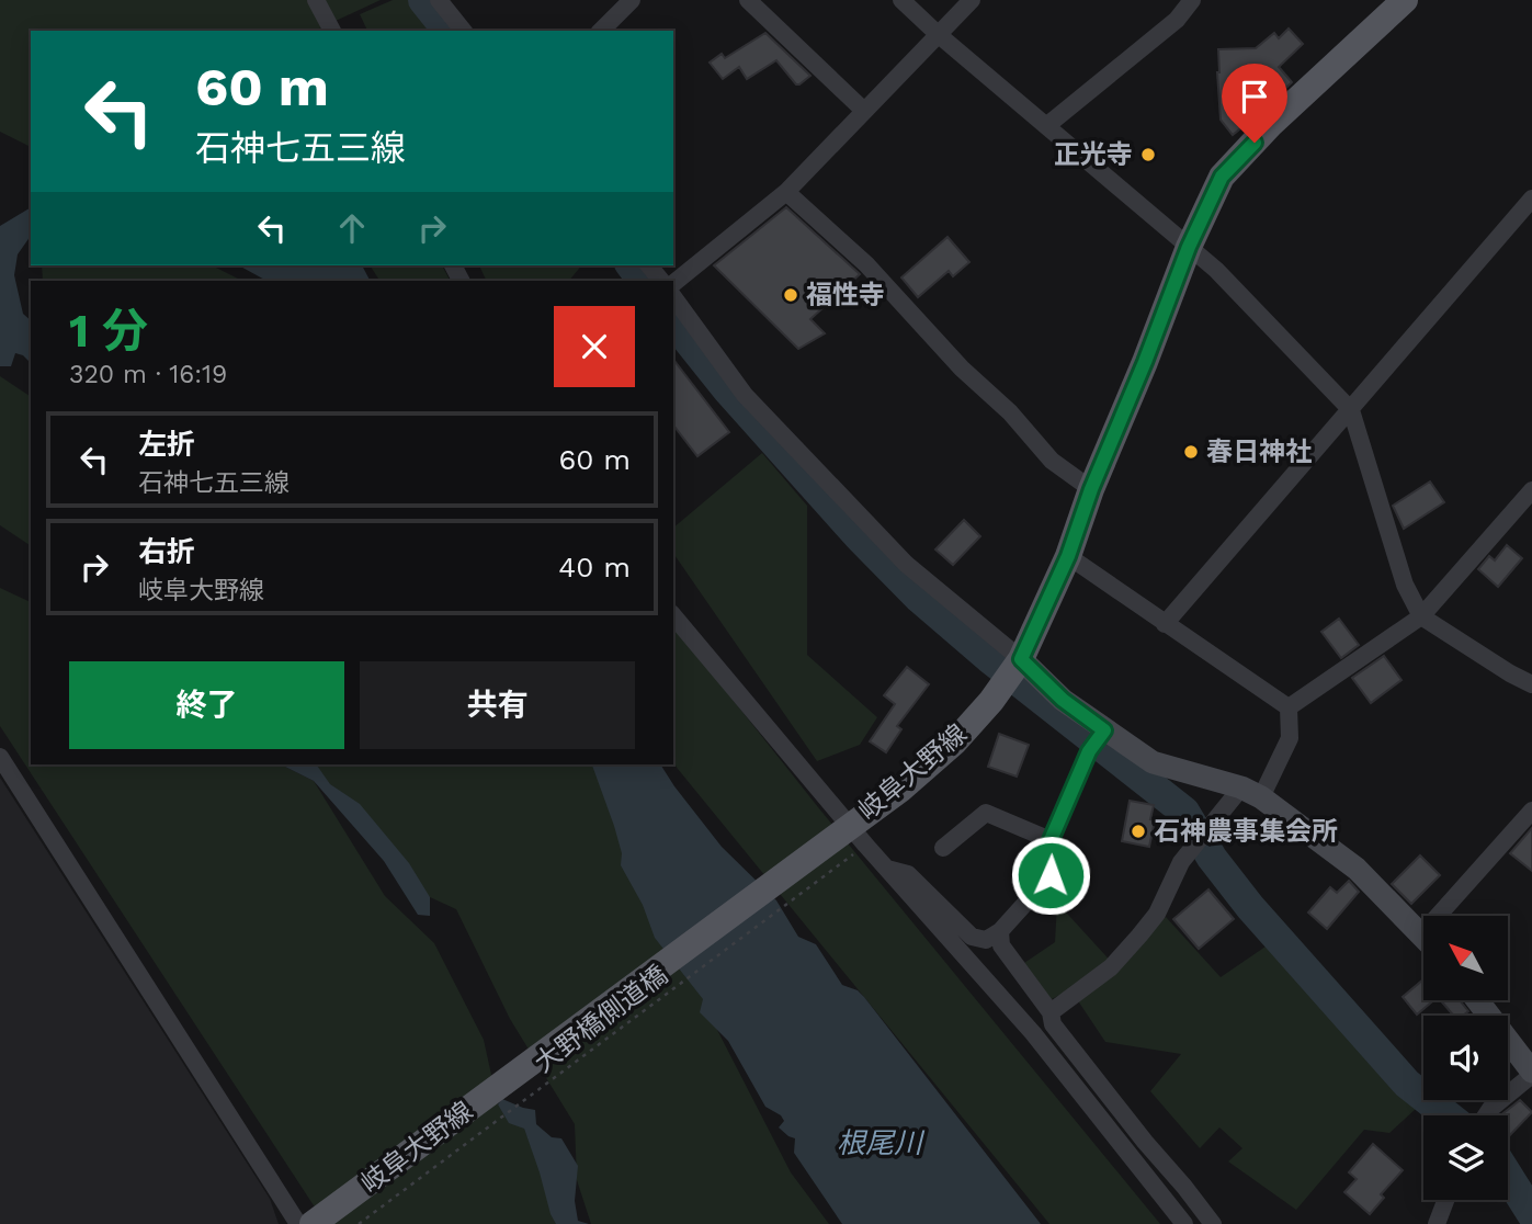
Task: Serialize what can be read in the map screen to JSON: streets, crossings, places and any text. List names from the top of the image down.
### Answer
{
  "streets": {
    "main road": ["岐阜大野線"],
    "path": ["大野橋側道橋"]
  },
  "crossings": [
    ["岐阜大野線", "大野橋側道橋"]
  ],
  "water": ["根尾川"],
  "places": [
    "正光寺",
    "福性寺",
    "春日神社",
    "石神農事集会所"
  ],
  "north": "top left",
  "page": {
    "turn": ["60 m", "石神七五三線"],
    "heading": ["1 分", "320 m · 16:19"],
    "list": [
      {
        "name": "左折",
        "note": "石神七五三線",
        "value": "60 m"
      },
      {
        "name": "右折",
        "note": "岐阜大野線",
        "value": "40 m"
      }
    ],
    "buttons": ["終了", "共有"]
  }
}
